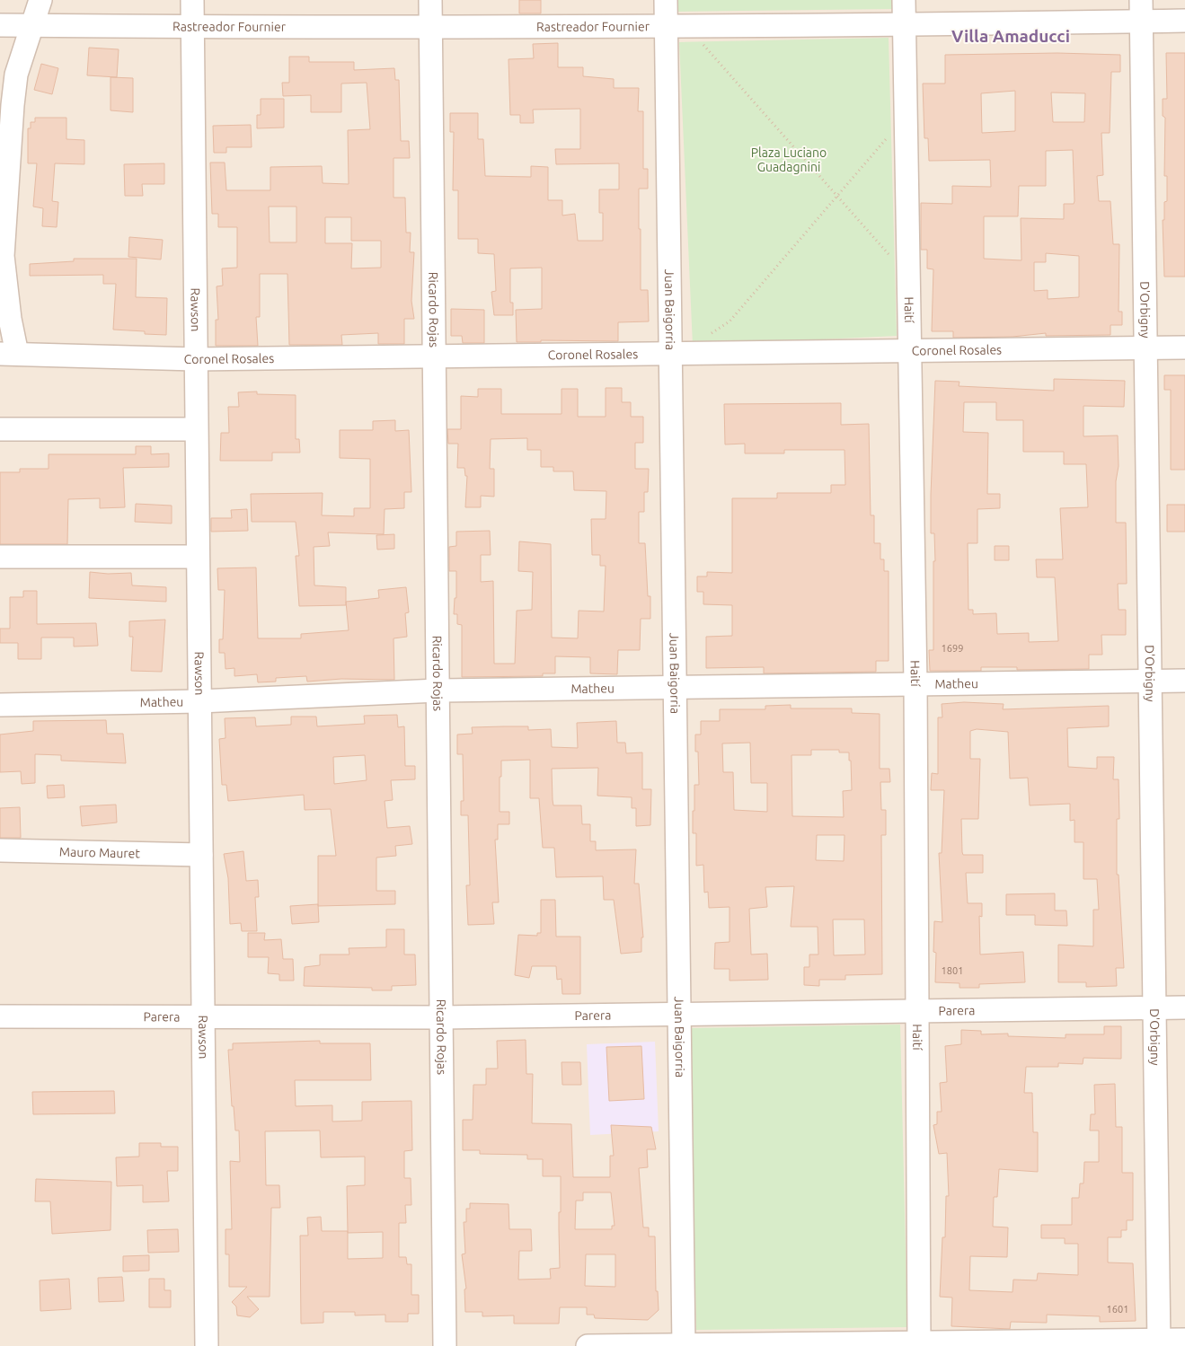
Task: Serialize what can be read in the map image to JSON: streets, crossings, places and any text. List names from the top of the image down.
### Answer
{
  "streets": {
    "street": [
      "Rastreador Fournier",
      "Rawson",
      "Ricardo Rojas",
      "Juan Baigorria",
      "Haití",
      "D'Orbigny",
      "Coronel Rosales",
      "Matheu",
      "Mauro Mauret",
      "Parera"
    ]
  },
  "crossings": [
    ["Rastreador Fournier", "Rawson"],
    ["Rastreador Fournier", "Ricardo Rojas"],
    ["Rastreador Fournier", "Juan Baigorria"],
    ["Rastreador Fournier", "Haití"],
    ["Rastreador Fournier", "D'Orbigny"],
    ["Rawson", "Coronel Rosales"],
    ["Rawson", "Matheu"],
    ["Rawson", "Mauro Mauret"],
    ["Rawson", "Parera"],
    ["Ricardo Rojas", "Coronel Rosales"],
    ["Ricardo Rojas", "Matheu"],
    ["Ricardo Rojas", "Parera"],
    ["Juan Baigorria", "Coronel Rosales"],
    ["Juan Baigorria", "Matheu"],
    ["Juan Baigorria", "Parera"],
    ["Haití", "Coronel Rosales"],
    ["Haití", "Matheu"],
    ["Haití", "Parera"],
    ["D'Orbigny", "Coronel Rosales"],
    ["D'Orbigny", "Matheu"],
    ["D'Orbigny", "Parera"]
  ],
  "districts": ["Villa Amaducci"],
  "parks": ["Plaza Luciano Guadagnini"],
  "house_numbers": ["1699", "1801", "1601"]
}
